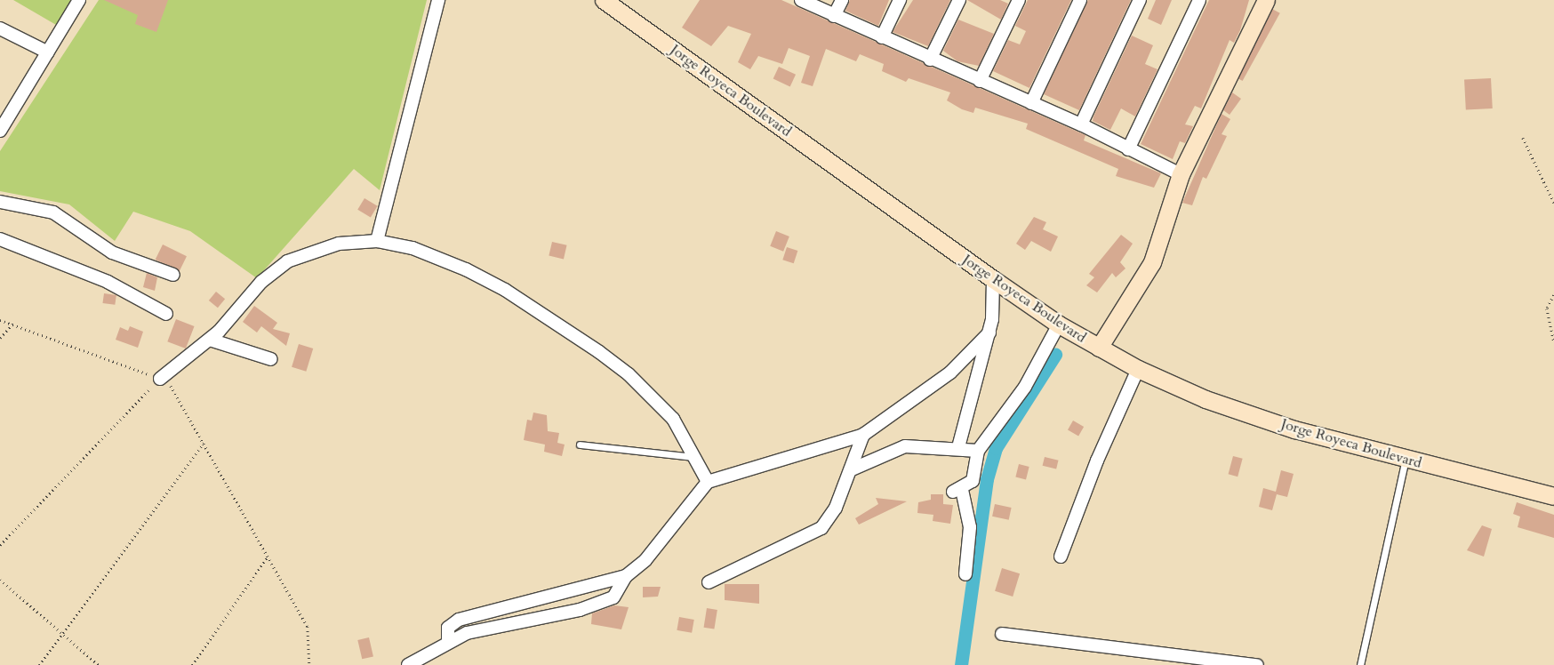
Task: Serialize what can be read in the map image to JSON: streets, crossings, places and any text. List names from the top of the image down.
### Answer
{
  "streets": {
    "street": ["Jorge Royeca Boulevard"]
  }
}
